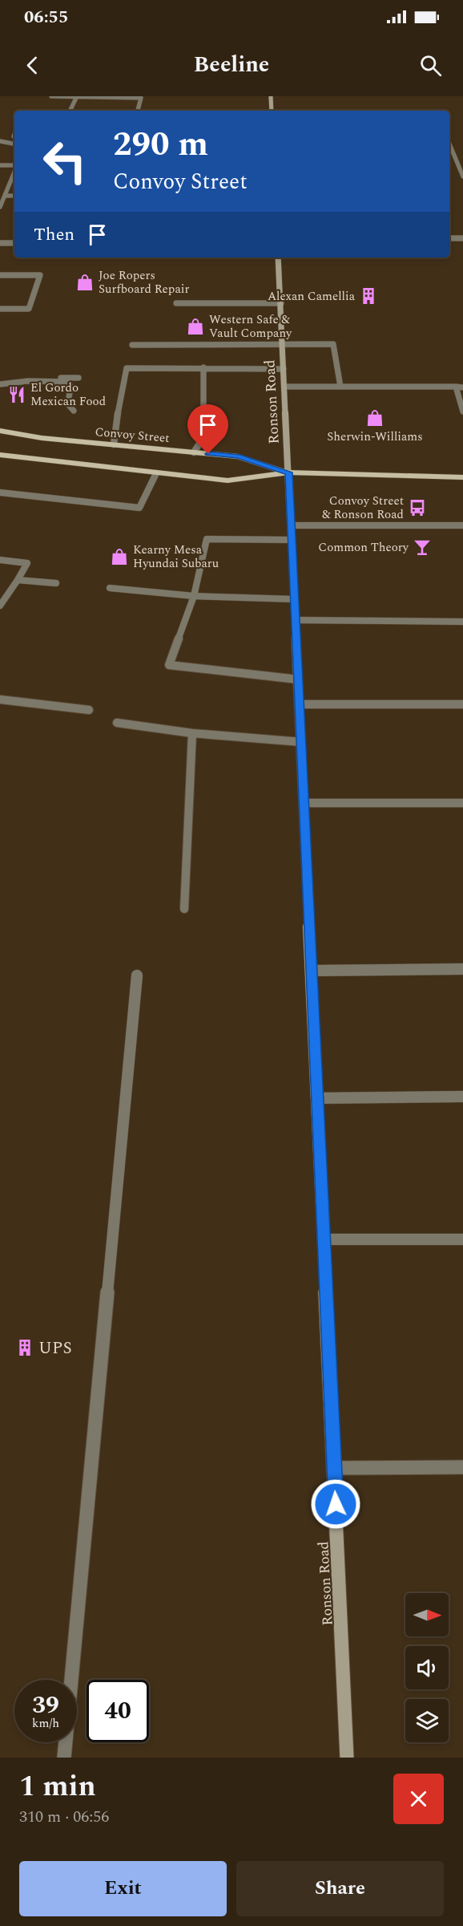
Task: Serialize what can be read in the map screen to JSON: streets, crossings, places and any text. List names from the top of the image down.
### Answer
{
  "streets": {
    "main road": ["Convoy Street"],
    "street": ["Ronson Road"]
  },
  "crossings": [
    ["Ronson Road", "Convoy Street"]
  ],
  "places": {
    "shop": [
      "Joe Ropers Surfboard Repair",
      "Western Safe & Vault Company",
      "Sherwin-Williams",
      "Kearny Mesa Hyundai Subaru"
    ],
    "building": ["Alexan Camellia", "UPS"],
    "restaurant": ["El Gordo Mexican Food"],
    "bus stop": ["Convoy Street & Ronson Road"],
    "bar": ["Common Theory"]
  },
  "north": "right",
  "page": {
    "status": "06:55",
    "header": "Beeline",
    "turn": ["290 m", "Convoy Street"],
    "then": "Then",
    "speed": "39 km/h",
    "limit": "40",
    "heading": ["1 min", "310 m · 06:56"],
    "buttons": ["Exit", "Share"]
  }
}
